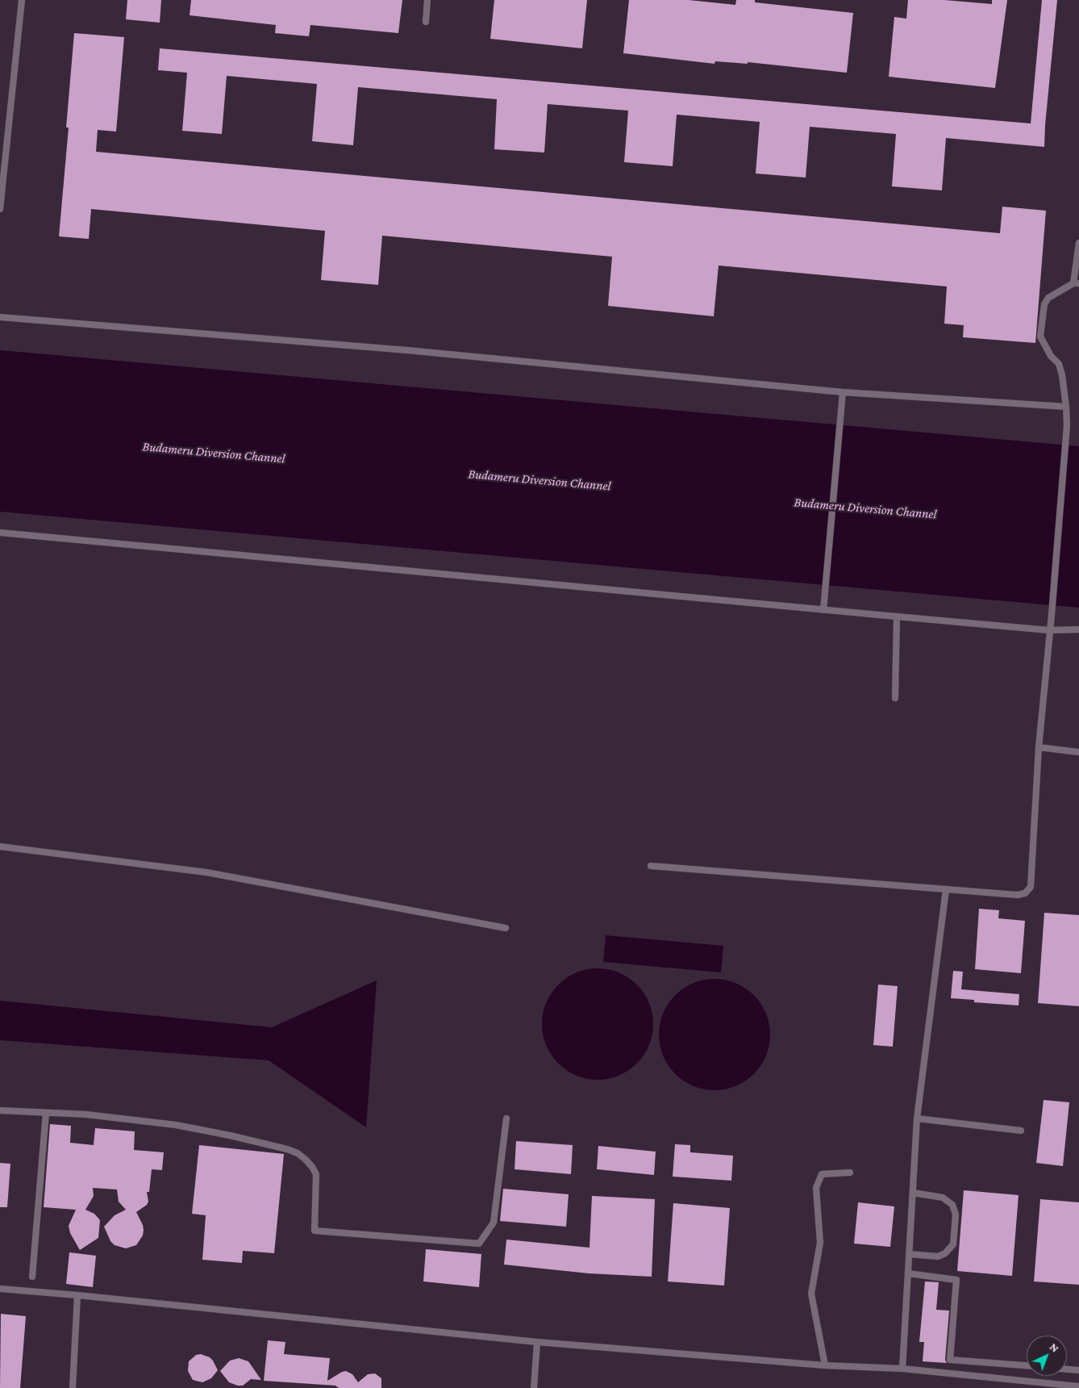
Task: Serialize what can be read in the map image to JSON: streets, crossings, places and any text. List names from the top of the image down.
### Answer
{
  "water": ["Budameru Diversion Channel"],
  "north": "top right"
}
